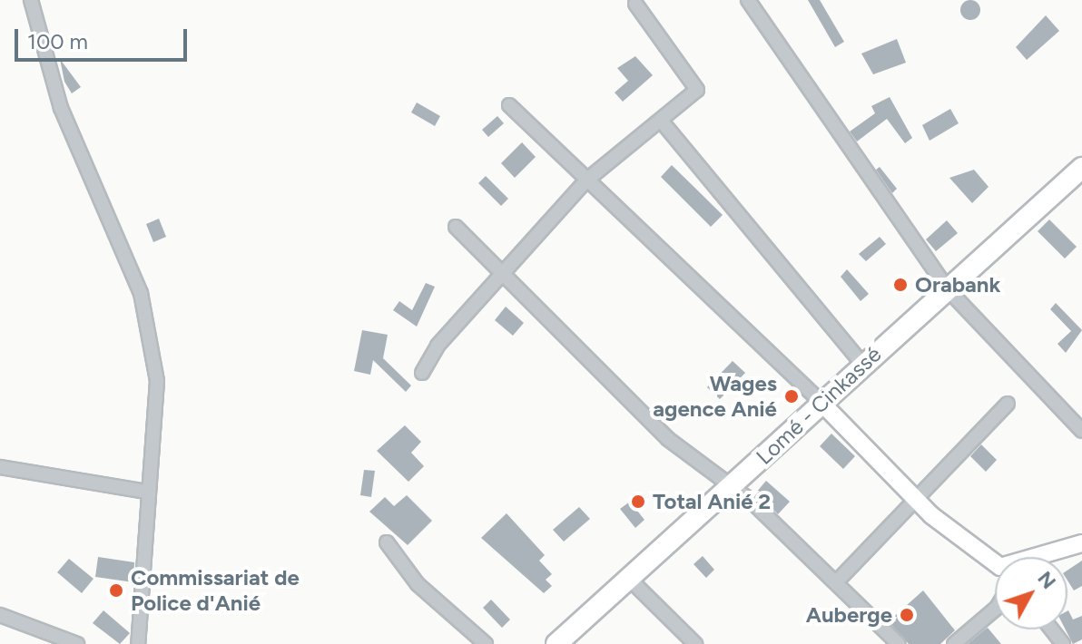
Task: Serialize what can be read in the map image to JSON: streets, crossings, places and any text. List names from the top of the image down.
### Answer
{
  "streets": {
    "highway": ["Lomé - Cinkassé"]
  },
  "places": [
    "Orabank",
    "Wages agence Anié",
    "Total Anié 2",
    "Commissariat de Police d'Anié",
    "Auberge"
  ],
  "scale_bar": "100 m",
  "north": "top right"
}
